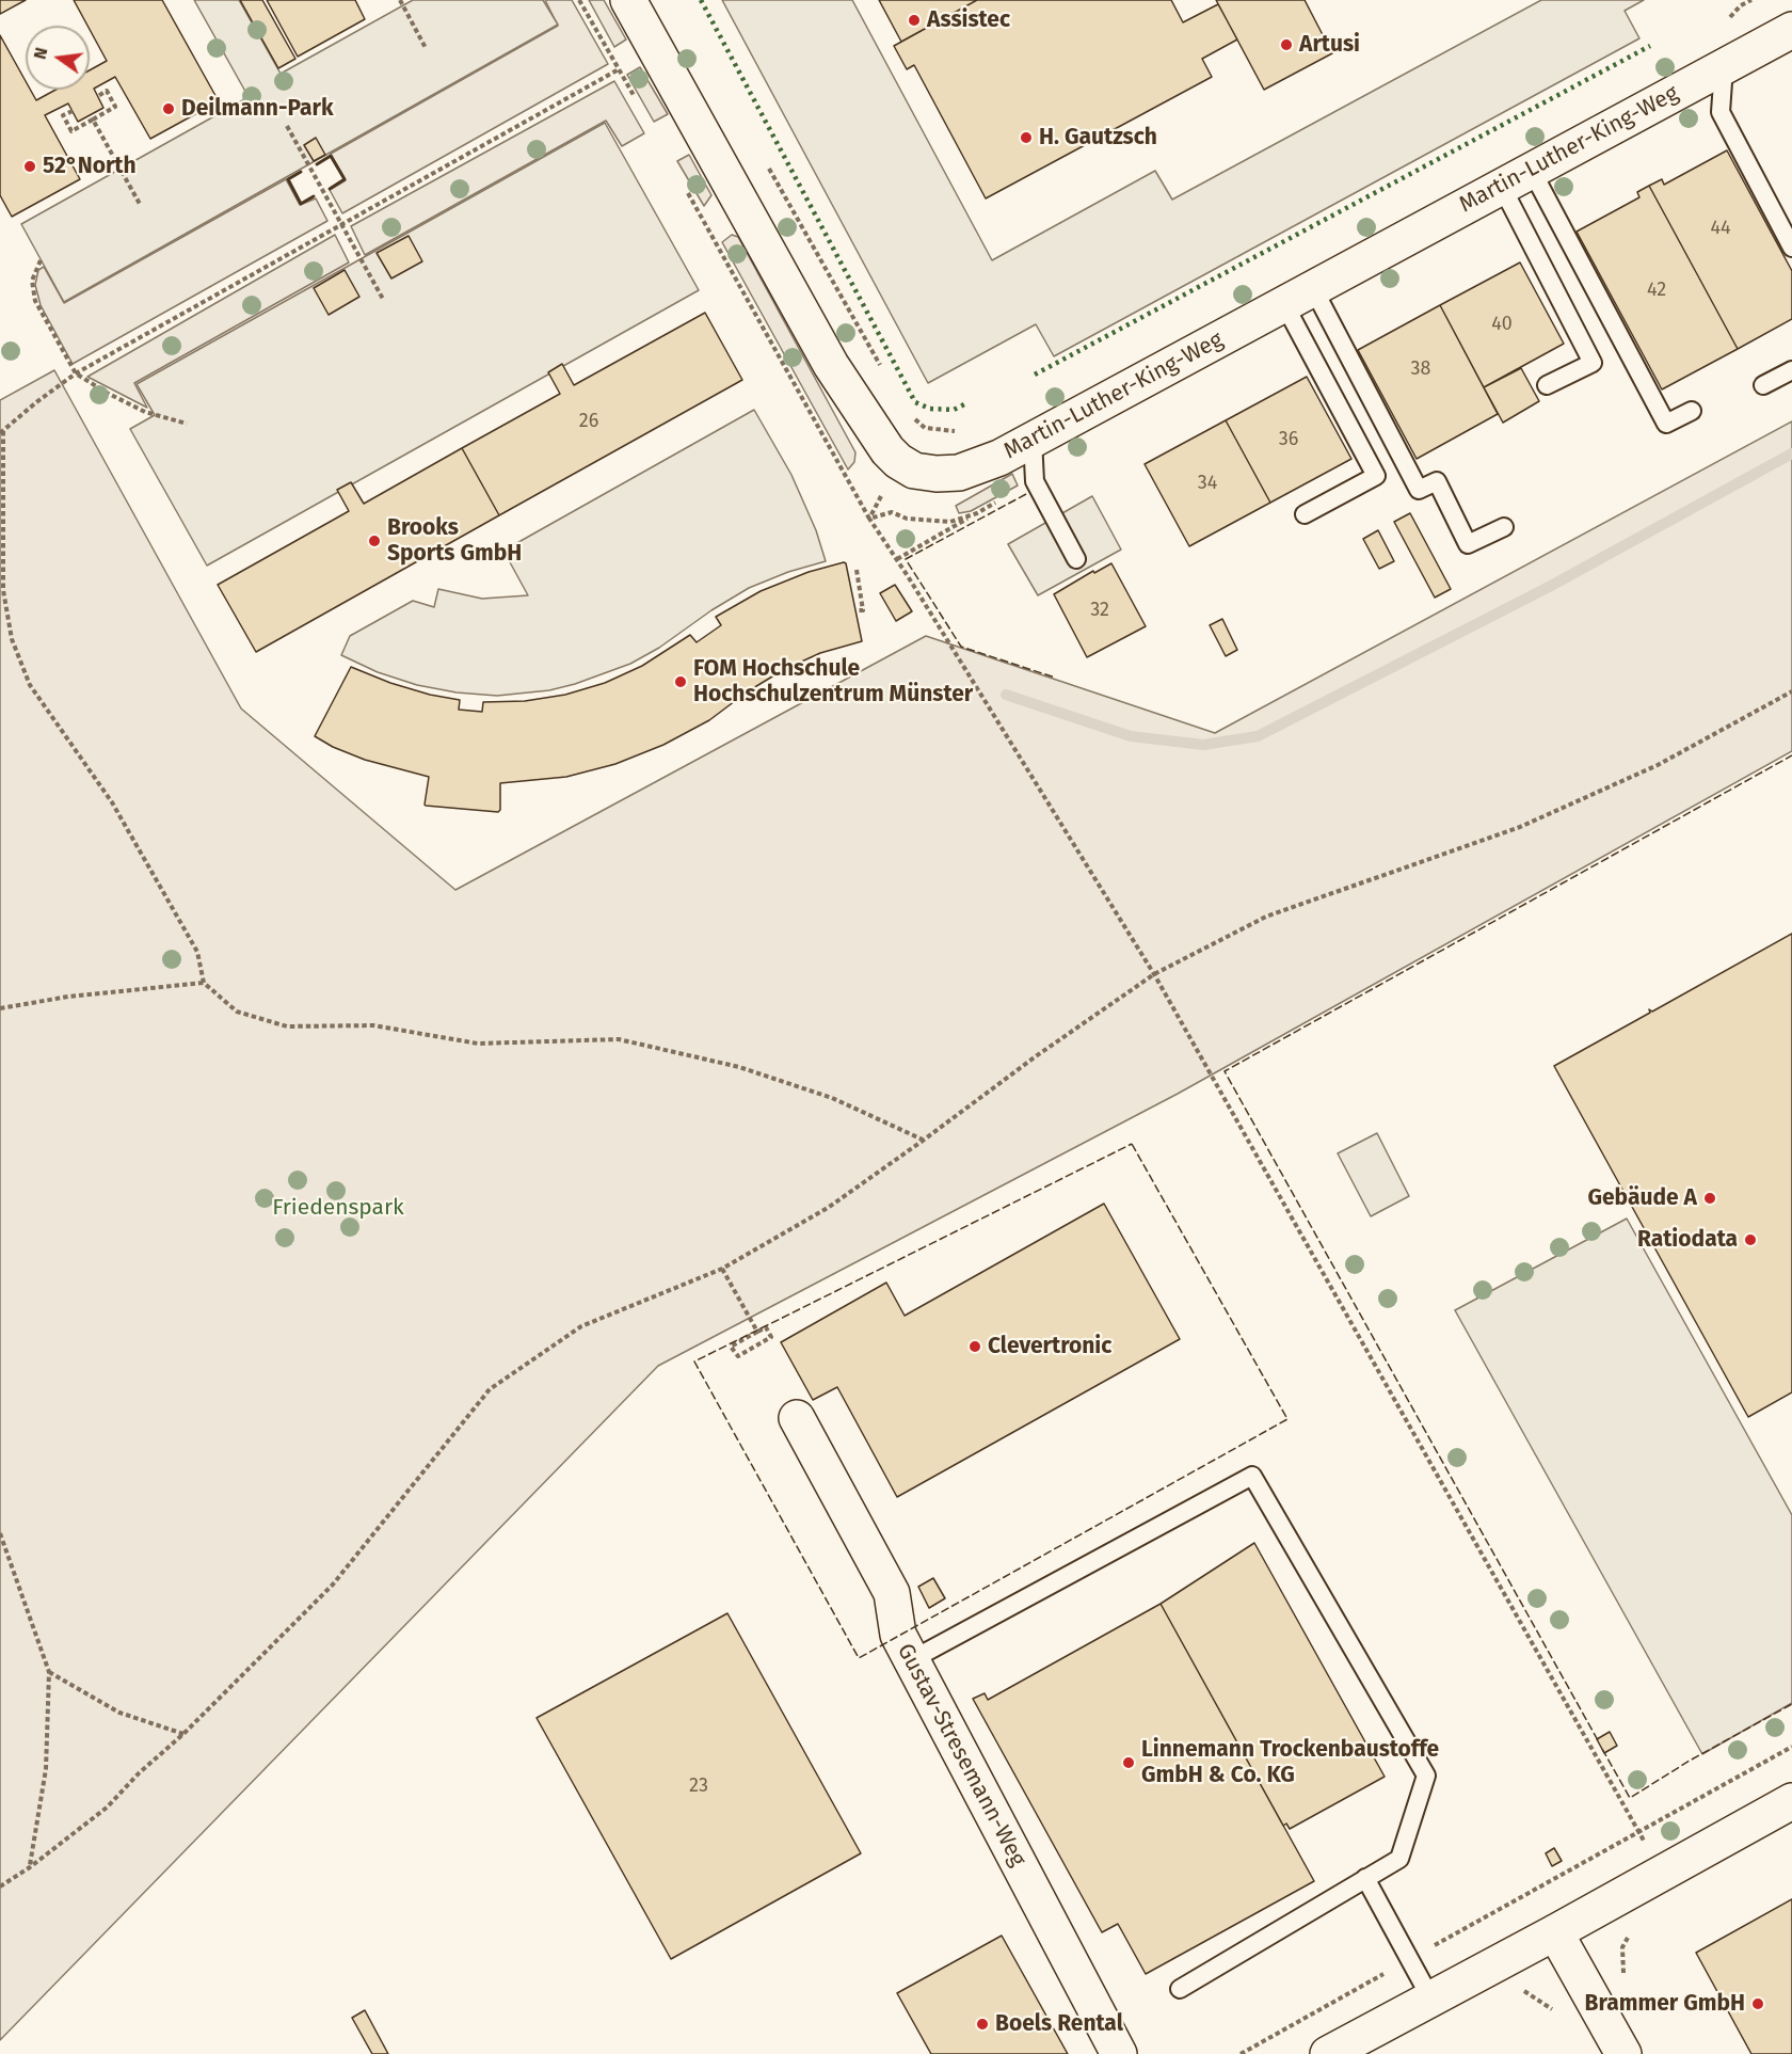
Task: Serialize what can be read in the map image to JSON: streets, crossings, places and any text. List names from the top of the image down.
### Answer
{
  "streets": {
    "street": ["Martin-Luther-King-Weg", "Gustav-Stresemann-Weg"]
  },
  "parks": ["Friedenspark"],
  "places": [
    "Assistec",
    "Artusi",
    "Deilmann-Park",
    "H. Gautzsch",
    "52°North",
    "Brooks Sports GmbH",
    "FOM Hochschule Hochschulzentrum Münster",
    "Gebäude A",
    "Ratiodata",
    "Clevertronic",
    "Linnemann Trockenbaustoffe GmbH & Co. KG",
    "Brammer GmbH",
    "Boels Rental"
  ],
  "house_numbers": [
    "44",
    "42",
    "40",
    "38",
    "26",
    "36",
    "34",
    "32",
    "23"
  ],
  "north": "left"
}
